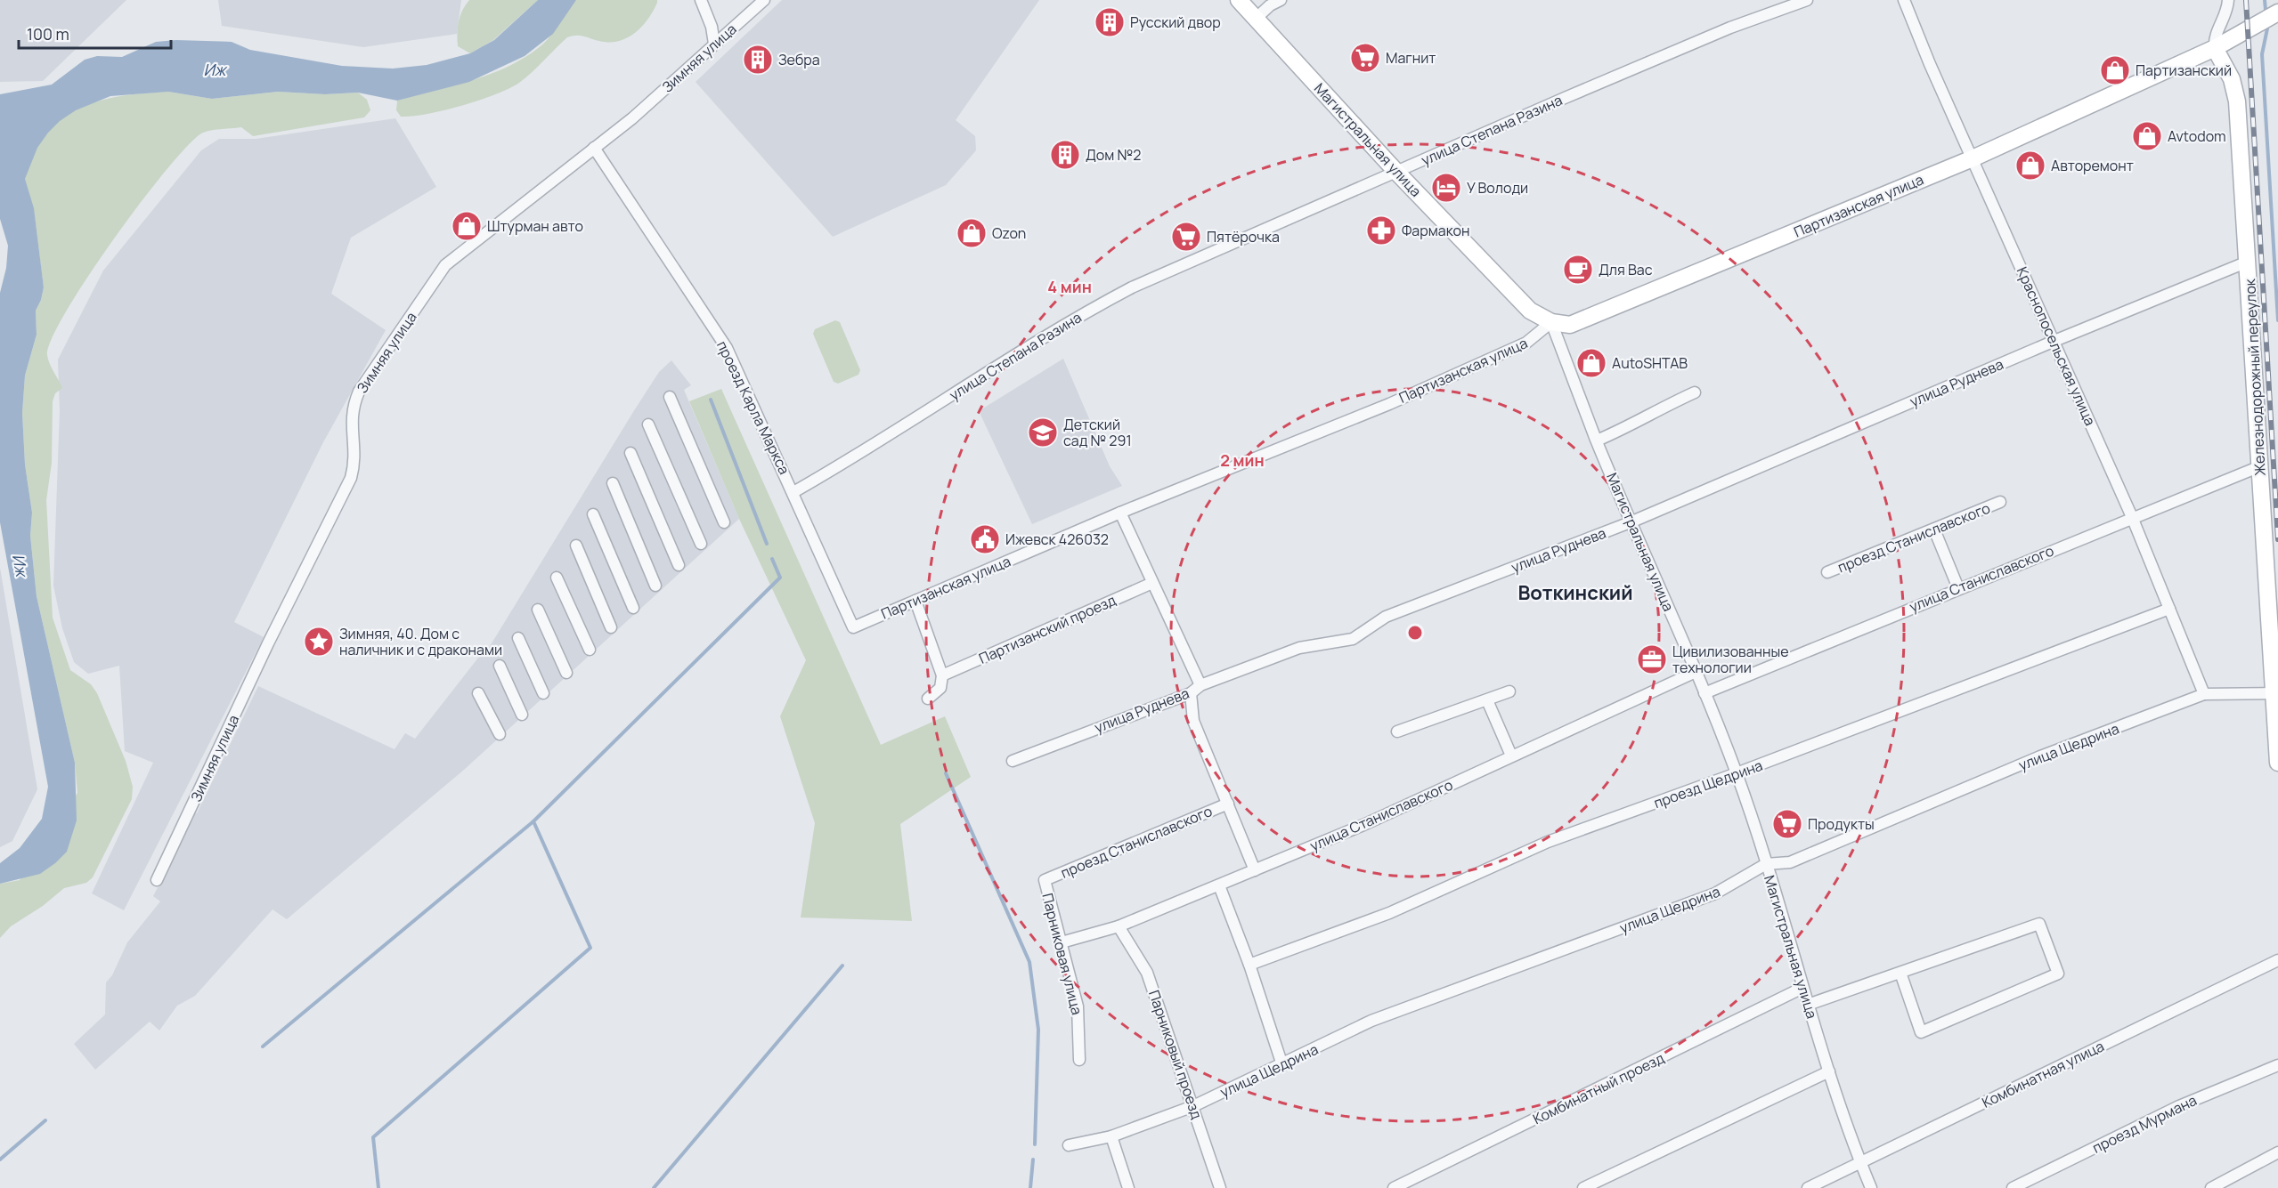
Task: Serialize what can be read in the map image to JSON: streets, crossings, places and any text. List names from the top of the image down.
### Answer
{
  "streets": {
    "street": [
      "Зимняя улица",
      "улица Степана Разина",
      "Магистральная улица",
      "Партизанская улица",
      "Краснопосельская улица",
      "Железнодорожный переулок",
      "улица Руднева",
      "проезд Карла Маркса",
      "проезд Станиславского",
      "улица Станиславского",
      "Партизанский проезд",
      "улица Щедрина",
      "проезд Щедрина",
      "Парниковая улица",
      "Парниковый проезд",
      "Комбинатная улица",
      "Комбинатный проезд",
      "проезд Мурмана"
    ]
  },
  "crossings": [
    ["Зимняя улица", "проезд Карла Маркса"],
    ["улица Степана Разина", "Магистральная улица"],
    ["улица Степана Разина", "проезд Карла Маркса"],
    ["Магистральная улица", "Партизанская улица"],
    ["Магистральная улица", "улица Руднева"],
    ["Магистральная улица", "улица Станиславского"],
    ["Магистральная улица", "улица Щедрина"],
    ["Магистральная улица", "проезд Щедрина"],
    ["Магистральная улица", "Комбинатная улица"],
    ["Магистральная улица", "Комбинатный проезд"],
    ["Партизанская улица", "Краснопосельская улица"],
    ["Партизанская улица", "Железнодорожный переулок"],
    ["Партизанская улица", "проезд Карла Маркса"],
    ["Краснопосельская улица", "улица Руднева"],
    ["Краснопосельская улица", "улица Станиславского"],
    ["Краснопосельская улица", "улица Щедрина"],
    ["Краснопосельская улица", "проезд Щедрина"],
    ["Железнодорожный переулок", "улица Руднева"],
    ["Железнодорожный переулок", "улица Станиславского"],
    ["Железнодорожный переулок", "улица Щедрина"],
    ["улица Руднева", "проезд Станиславского"],
    ["проезд Станиславского", "улица Станиславского"],
    ["проезд Станиславского", "Парниковая улица"],
    ["улица Станиславского", "Парниковая улица"],
    ["улица Станиславского", "Парниковый проезд"],
    ["улица Щедрина", "Парниковый проезд"]
  ],
  "districts": ["Воткинский"],
  "water": ["Иж"],
  "places": {
    "building": ["Русский двор", "Зебра", "Дом №2"],
    "supermarket": ["Магнит", "Пятёрочка", "Продукты"],
    "shop": [
      "Партизанский",
      "Avtodom",
      "Авторемонт",
      "Штурман авто",
      "Ozon",
      "AutoSHTAB"
    ],
    "hotel": ["У Володи"],
    "pharmacy": ["Фармакон"],
    "cafe": ["Для Вас"],
    "school or university": ["Детский сад № 291"],
    "public building": ["Ижевск 426032"],
    "place": ["Зимняя, 40. Дом с наличник и с драконами"],
    "office": ["Цивилизованные технологии"]
  },
  "scale_bar": "100 m",
  "rings": ["4 мин", "2 мин"]
}
